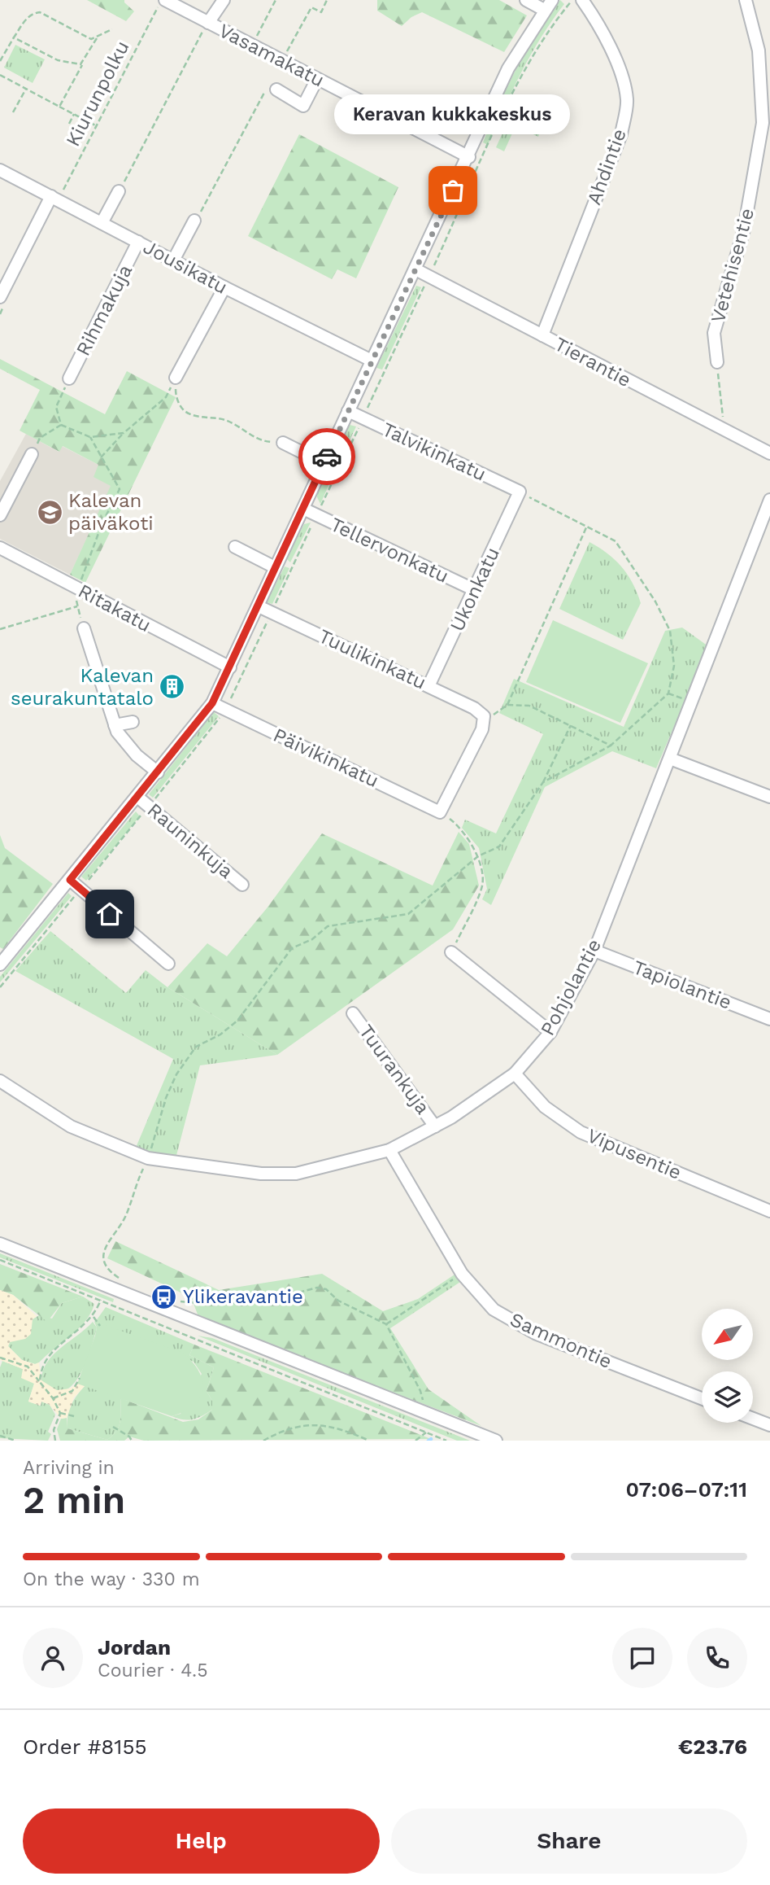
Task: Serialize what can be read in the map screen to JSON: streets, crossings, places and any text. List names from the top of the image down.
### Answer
{
  "streets": {
    "street": [
      "Vasamakatu",
      "Ahdintie",
      "Vetehisentie",
      "Jousikatu",
      "Rihmakuja",
      "Tierantie",
      "Talvikinkatu",
      "Tellervonkatu",
      "Ukonkatu",
      "Ritakatu",
      "Tuulikinkatu",
      "Päivikinkatu",
      "Rauninkuja",
      "Tapiolantie",
      "Pohjolantie",
      "Tuurankuja",
      "Vipusentie",
      "Sammontie"
    ],
    "path": ["Kiurunpolku"]
  },
  "crossings": [
    ["Vasamakatu", "Kiurunpolku"],
    ["Kiurunpolku", "Jousikatu"],
    ["Ahdintie", "Tierantie"],
    ["Jousikatu", "Rihmakuja"],
    ["Talvikinkatu", "Ukonkatu"],
    ["Tellervonkatu", "Ukonkatu"],
    ["Ukonkatu", "Tuulikinkatu"],
    ["Tapiolantie", "Pohjolantie"],
    ["Pohjolantie", "Tuurankuja"],
    ["Pohjolantie", "Vipusentie"],
    ["Pohjolantie", "Sammontie"]
  ],
  "places": {
    "other": ["Keravan kukkakeskus"],
    "school or university": ["Kalevan päiväkoti"],
    "building": ["Kalevan seurakuntatalo"],
    "bus stop": ["Ylikeravantie"]
  },
  "north": "bottom left",
  "page": {
    "bubble": "Keravan kukkakeskus",
    "heading": ["2 min", "Arriving in", "07:06–07:11"],
    "panel": [
      "Jordan",
      "Courier · 4.5",
      "Order #8155",
      "€23.76"
    ],
    "bar": "On the way · 330 m",
    "buttons": ["Help", "Share"]
  }
}
